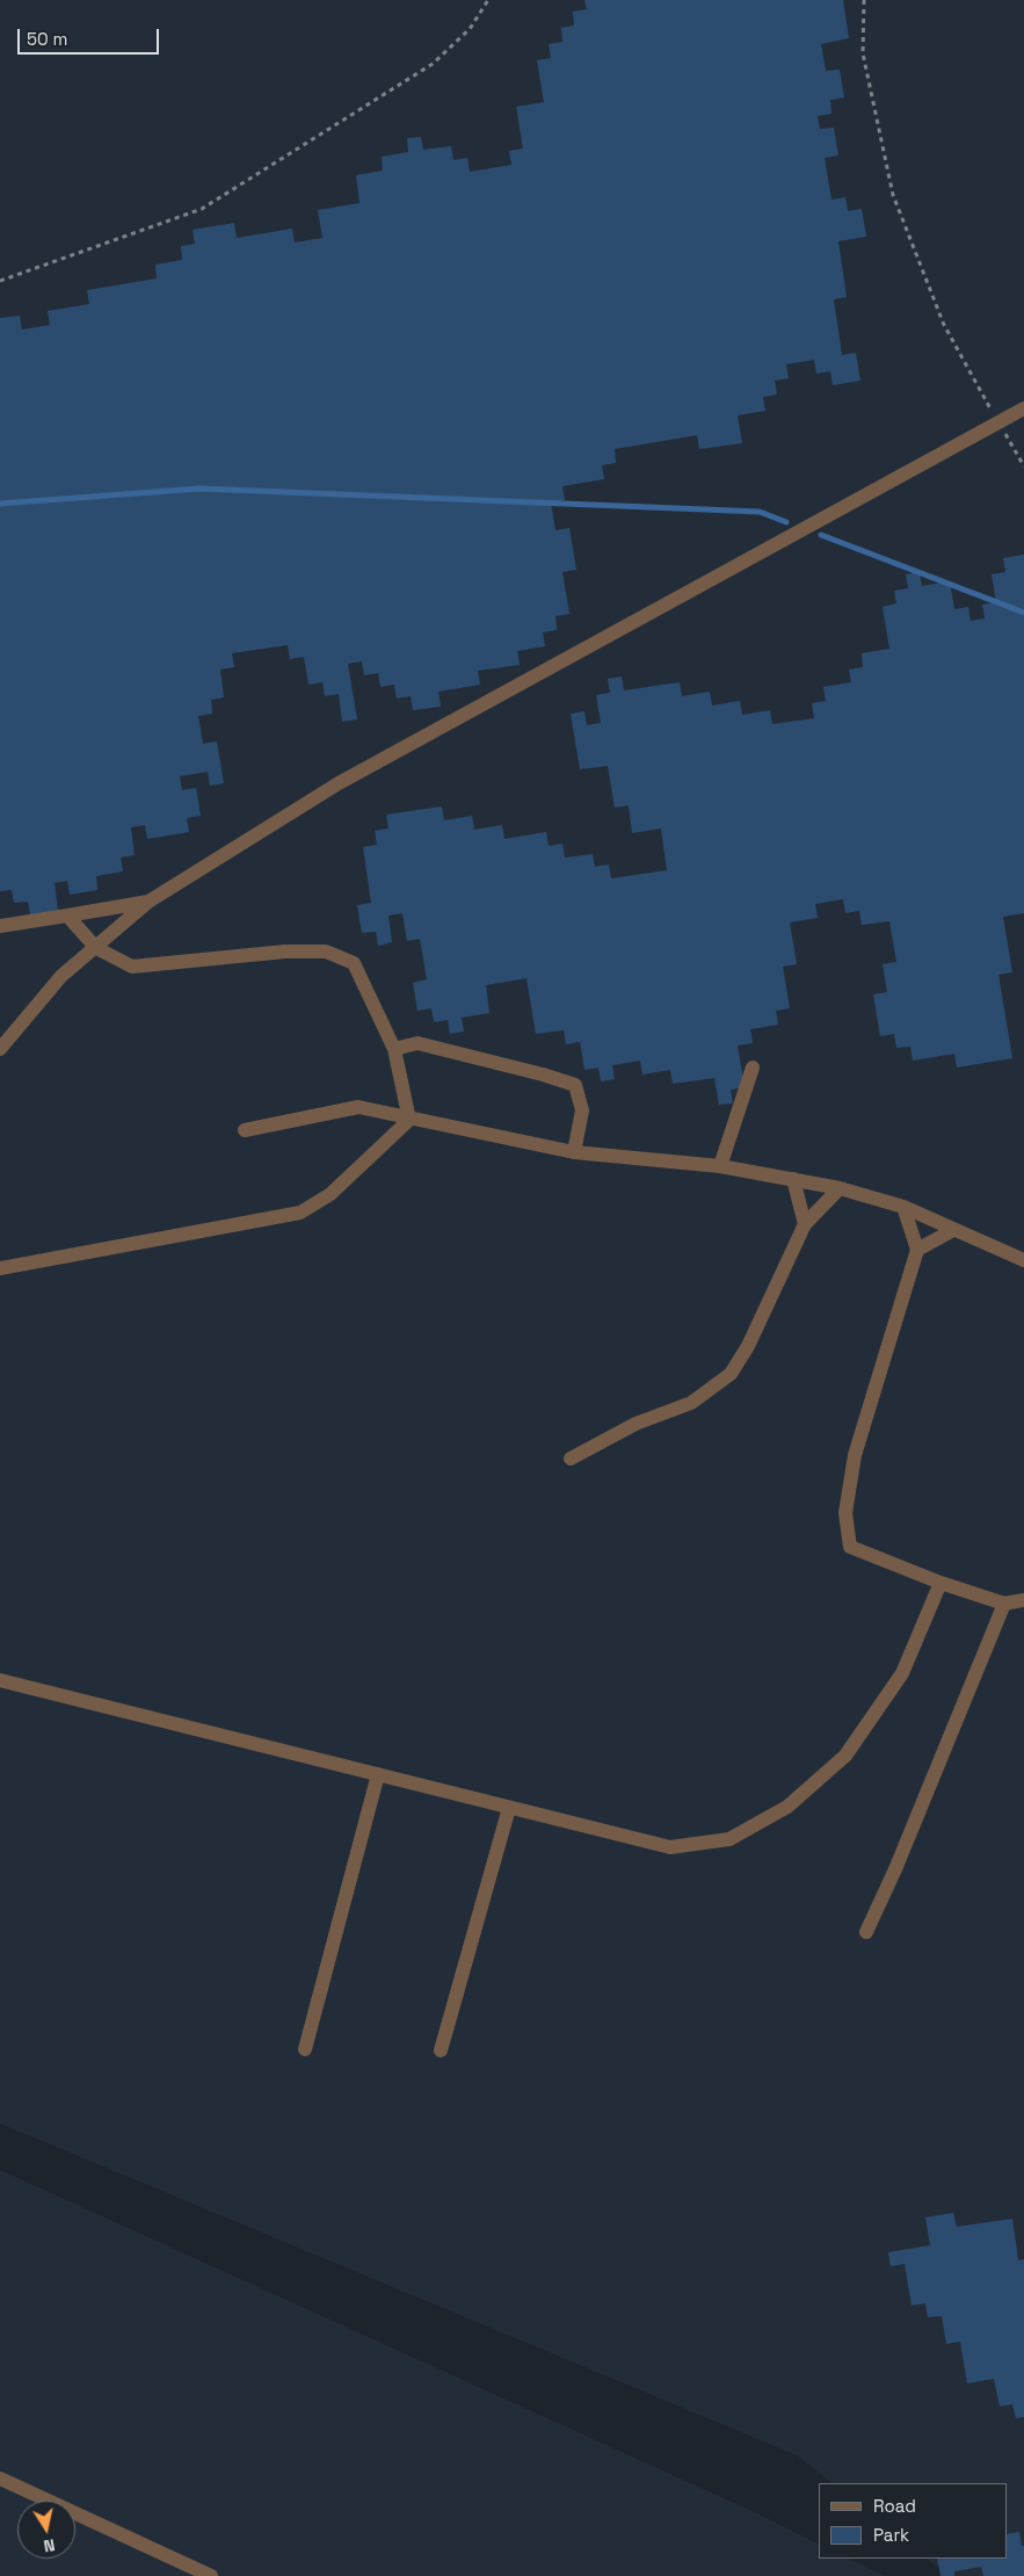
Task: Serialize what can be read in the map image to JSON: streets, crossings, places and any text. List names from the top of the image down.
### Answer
{
  "legend": ["Road", "Park"],
  "scale_bar": "50 m",
  "north": "bottom"
}
